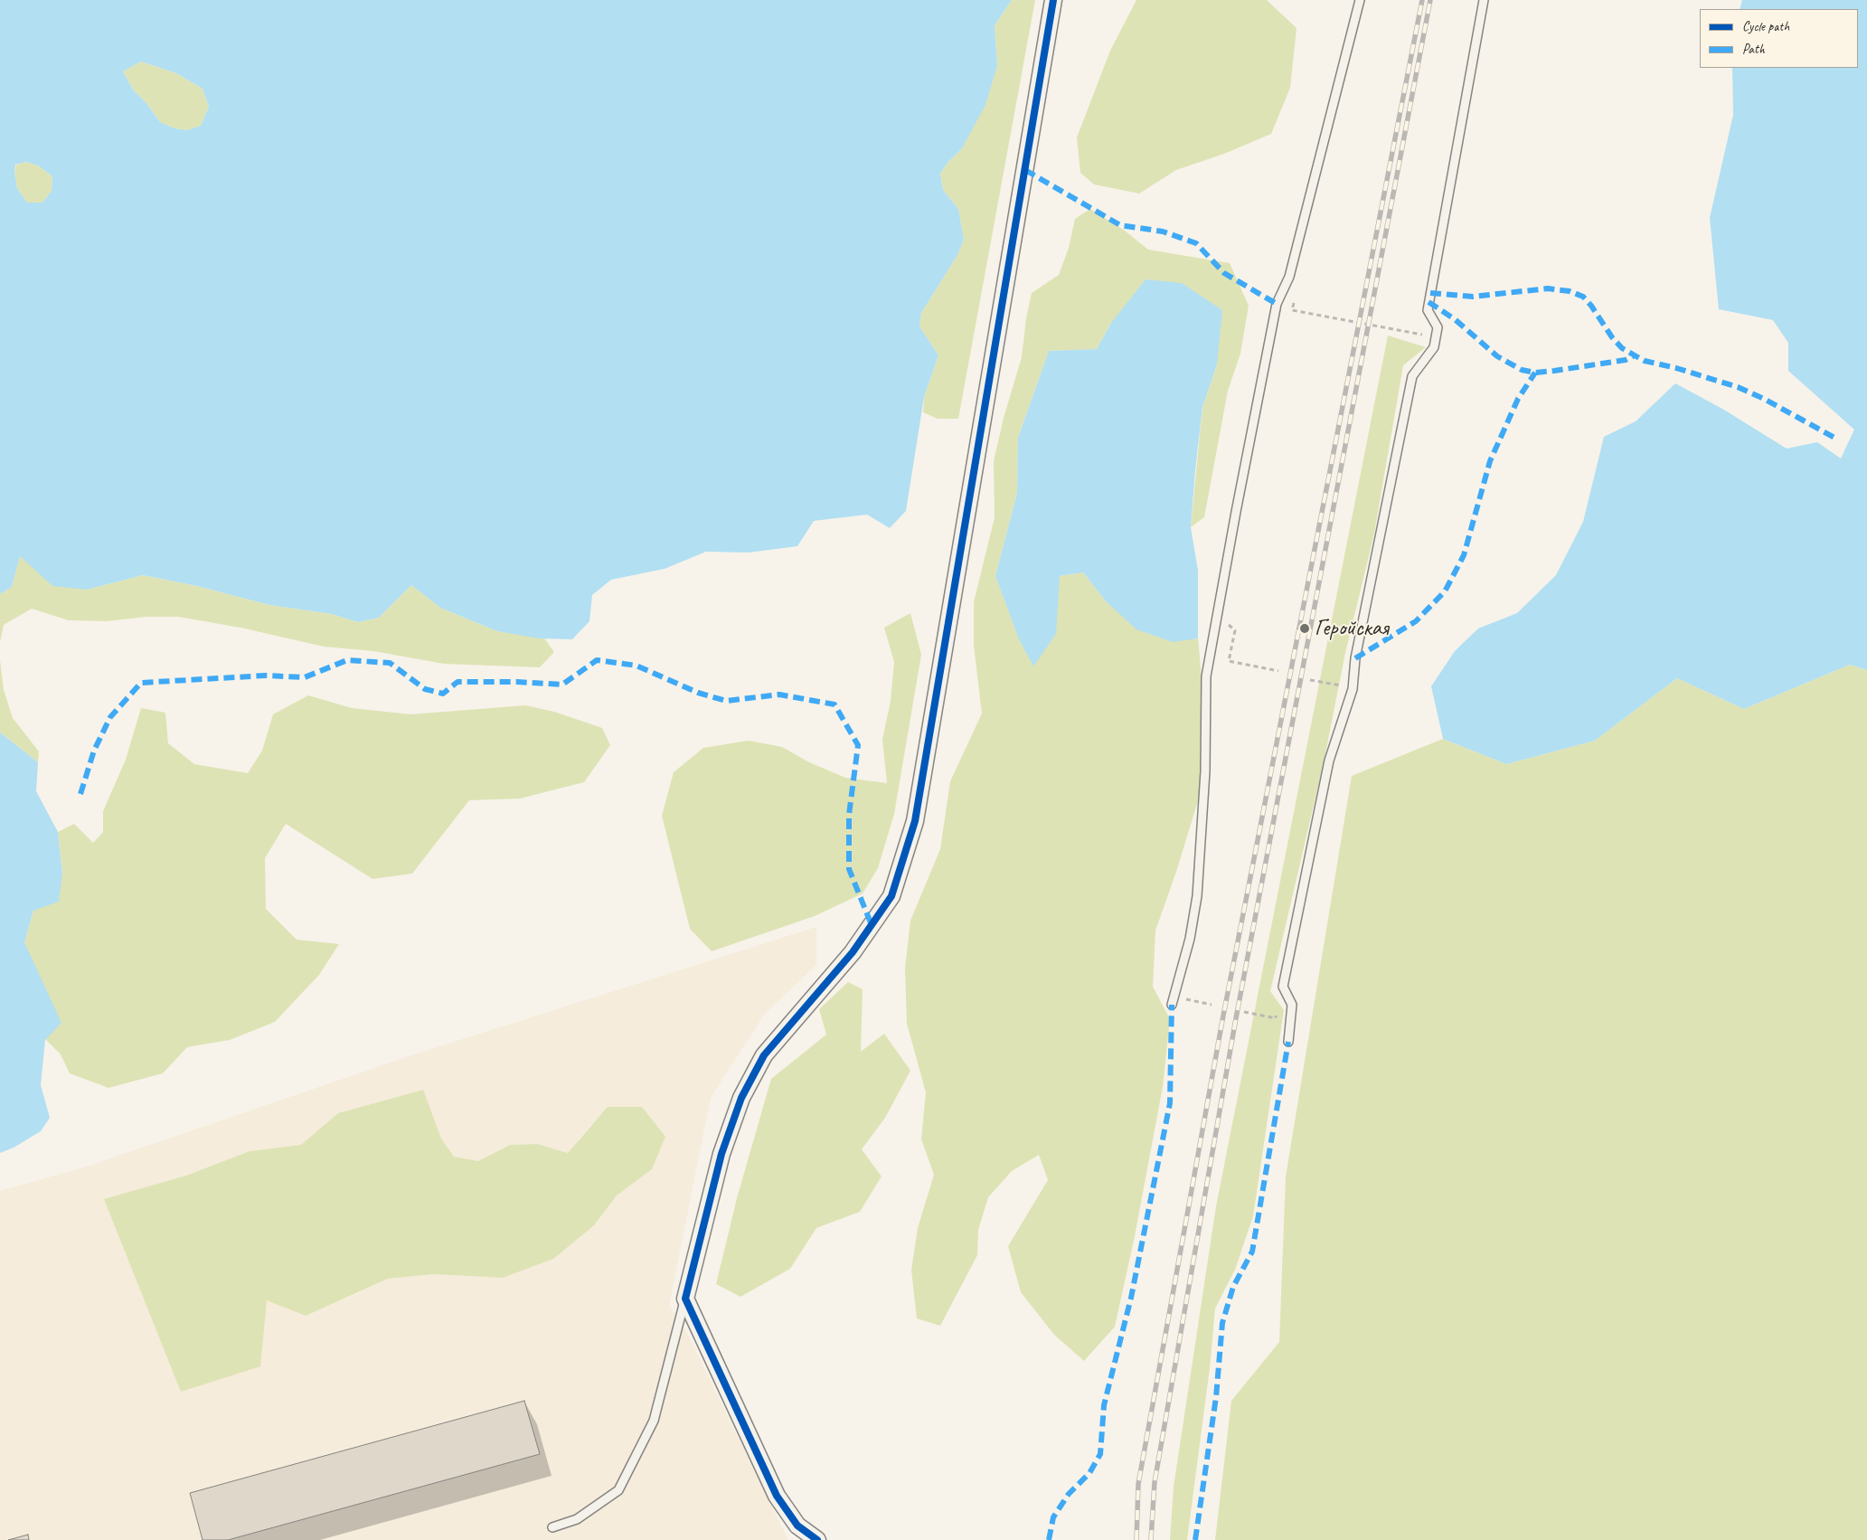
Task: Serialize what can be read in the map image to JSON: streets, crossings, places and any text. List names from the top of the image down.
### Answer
{
  "places": ["Геройская"],
  "legend": ["Cycle path", "Path"]
}
